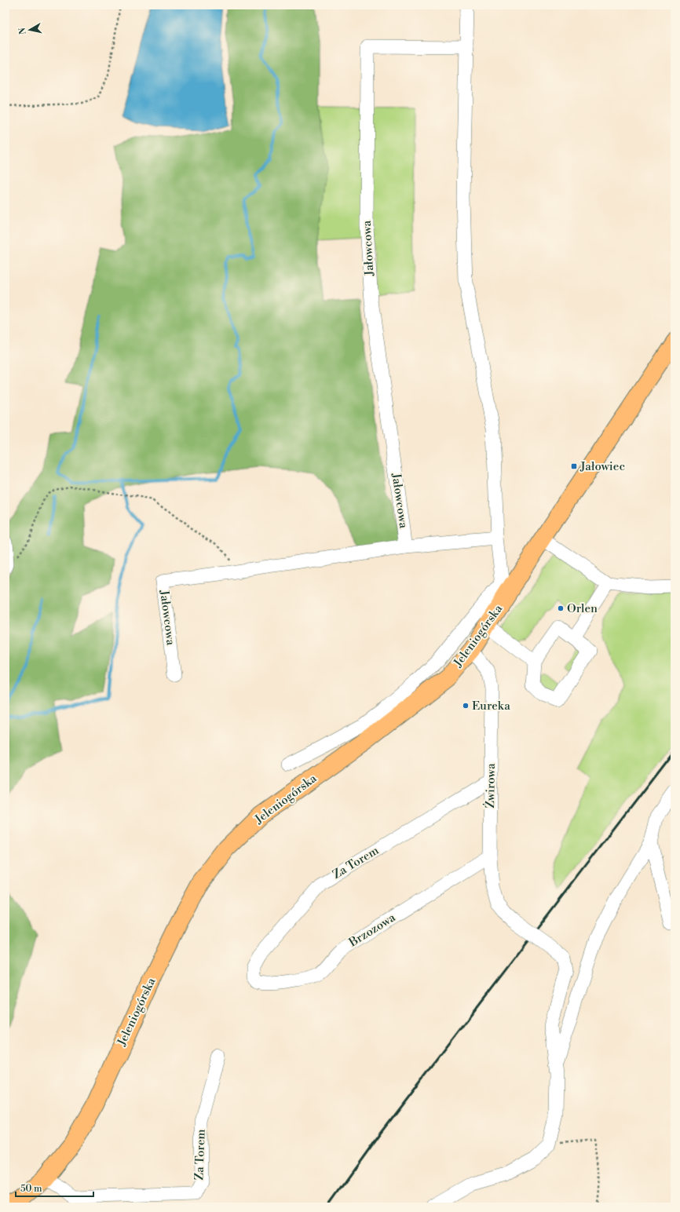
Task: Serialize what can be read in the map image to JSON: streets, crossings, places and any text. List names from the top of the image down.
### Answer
{
  "streets": {
    "main road": ["Jeleniogórska"],
    "street": [
      "Jałowcowa",
      "Żwirowa",
      "Za Torem",
      "Brzozowa"
    ]
  },
  "crossings": [
    ["Jeleniogórska", "Żwirowa"],
    ["Jeleniogórska", "Za Torem"],
    ["Żwirowa", "Za Torem"],
    ["Żwirowa", "Brzozowa"],
    ["Za Torem", "Brzozowa"]
  ],
  "places": {
    "transit": ["Jałowiec"],
    "other": ["Orlen", "Eureka"]
  },
  "scale_bar": "50 m",
  "north": "left"
}
